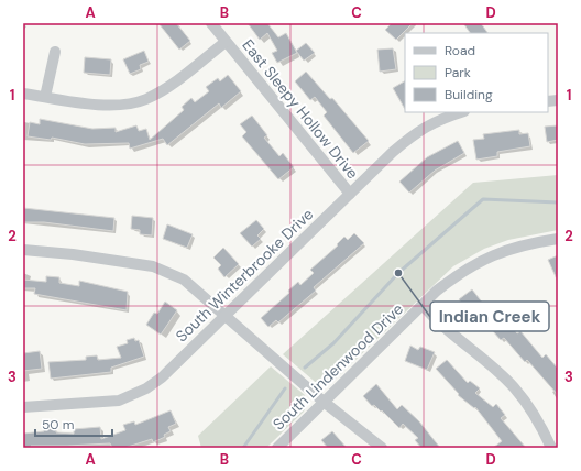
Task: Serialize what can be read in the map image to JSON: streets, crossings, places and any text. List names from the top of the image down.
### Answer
{
  "streets": {
    "street": ["East Sleepy Hollow Drive", "South Winterbrooke Drive", "South Lindenwood Drive"]
  },
  "crossings": [
    ["East Sleepy Hollow Drive", "South Winterbrooke Drive"]
  ],
  "places": ["Indian Creek"],
  "legend": ["Road", "Park", "Building"],
  "scale_bar": "50 m",
  "grid": {
    "columns": [
      "A",
      "B",
      "C",
      "D"
    ],
    "rows": ["1", "2", "3"]
  }
}
